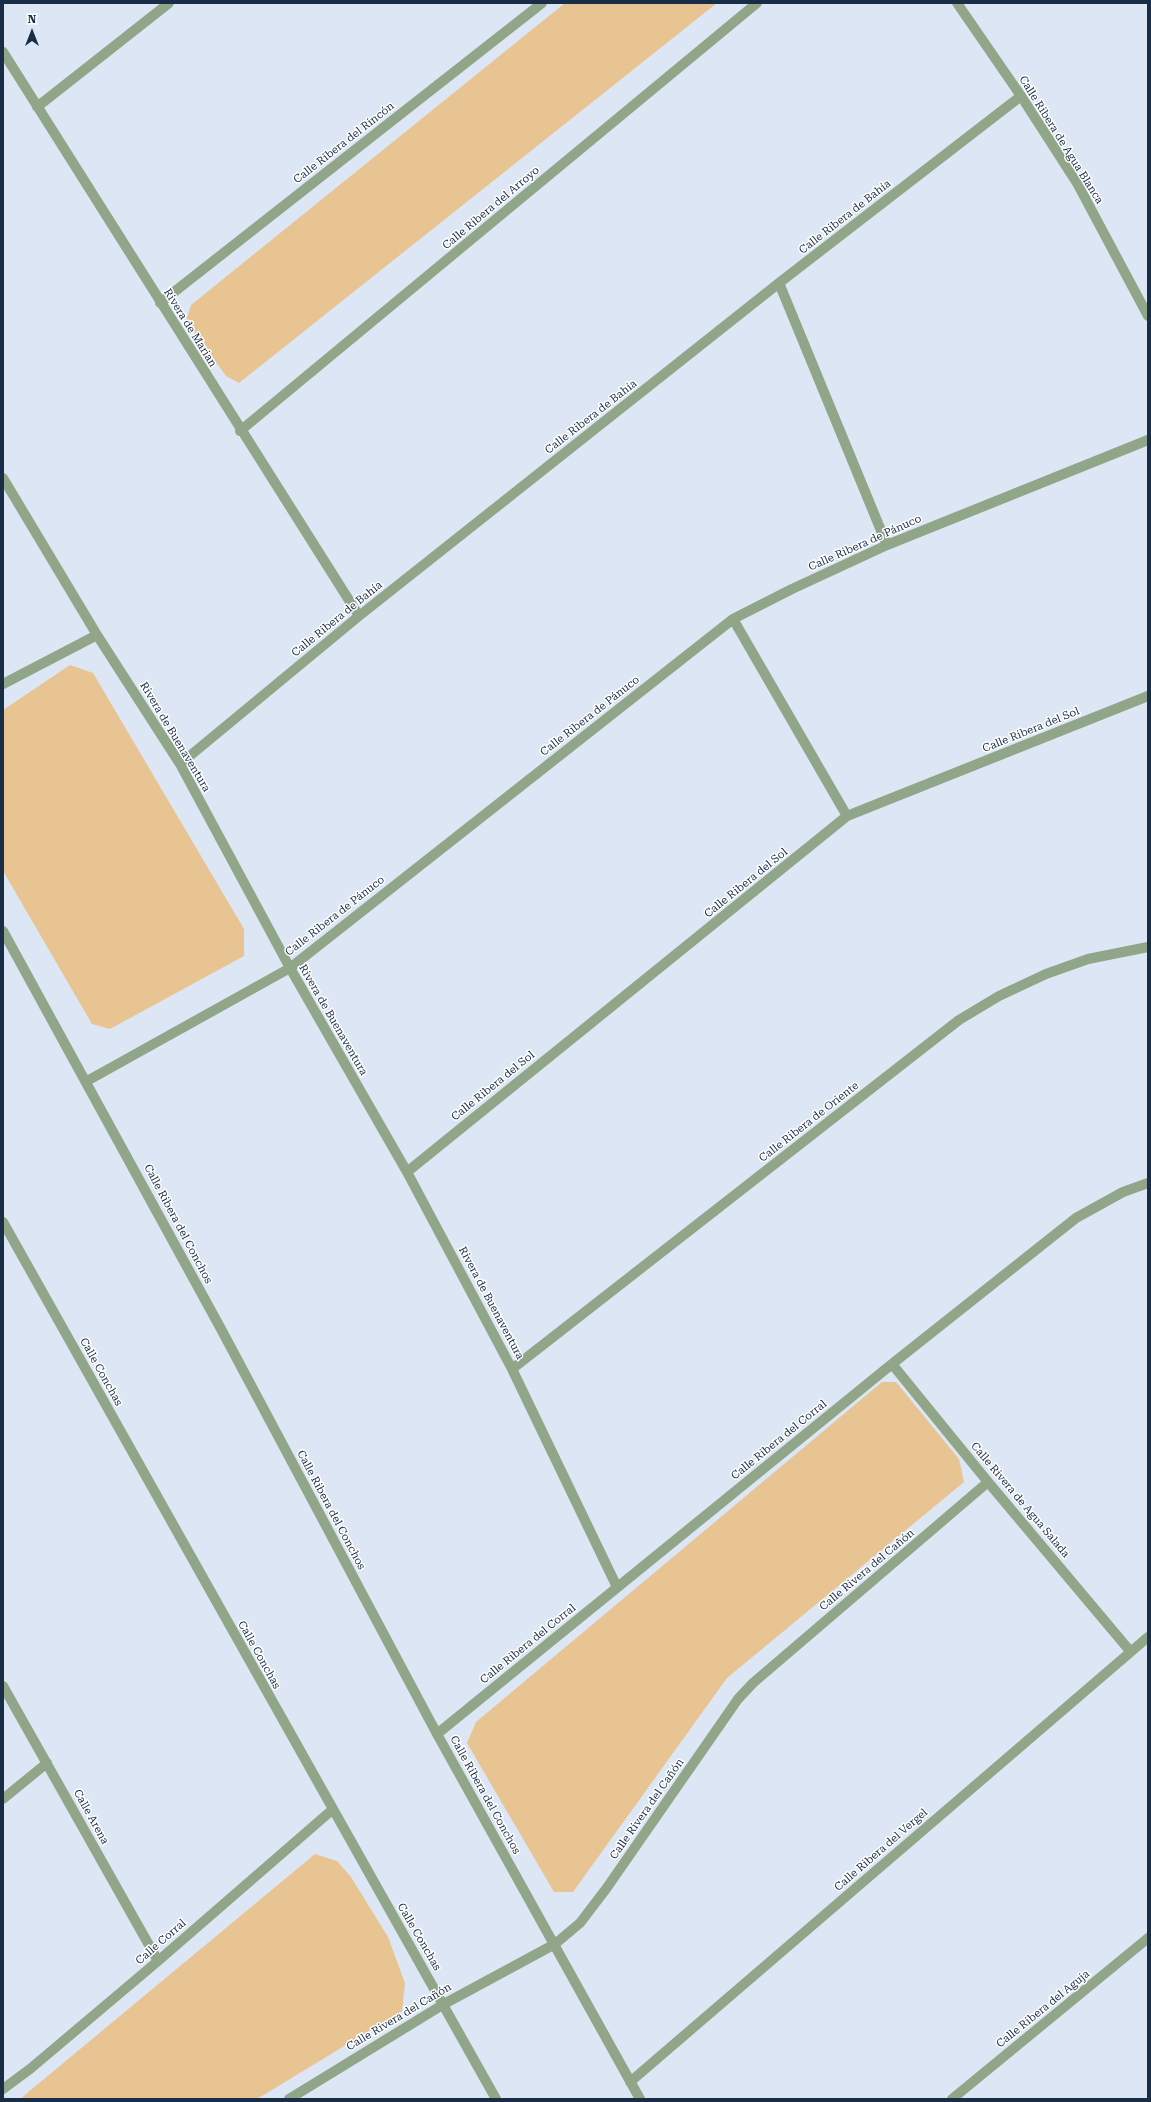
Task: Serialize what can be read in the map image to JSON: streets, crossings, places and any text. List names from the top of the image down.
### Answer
{
  "streets": {
    "street": [
      "Calle Ribera de Agua Blanca",
      "Calle Ribera del Rincón",
      "Calle Ribera del Arroyo",
      "Calle Ribera de Bahía",
      "Rivera de Marian",
      "Calle Ribera de Pánuco",
      "Calle Ribera del Sol",
      "Rivera de Buenaventura",
      "Calle Ribera de Oriente",
      "Calle Ribera del Conchos",
      "Calle Conchas",
      "Calle Ribera del Corral",
      "Calle Rivera de Agua Salada",
      "Calle Rivera del Cañón",
      "Calle Arena",
      "Calle Ribera del Vergel",
      "Calle Corral",
      "Calle Ribera del Aguja"
    ]
  },
  "crossings": [
    ["Calle Ribera de Agua Blanca", "Calle Ribera de Bahía"],
    ["Calle Ribera del Rincón", "Rivera de Marian"],
    ["Calle Ribera del Arroyo", "Rivera de Marian"],
    ["Calle Ribera de Bahía", "Rivera de Marian"],
    ["Calle Ribera de Bahía", "Rivera de Buenaventura"],
    ["Calle Ribera de Pánuco", "Rivera de Buenaventura"],
    ["Calle Ribera de Pánuco", "Calle Ribera del Conchos"],
    ["Calle Ribera del Sol", "Rivera de Buenaventura"],
    ["Rivera de Buenaventura", "Calle Ribera de Oriente"],
    ["Rivera de Buenaventura", "Calle Ribera del Corral"],
    ["Calle Ribera del Conchos", "Calle Ribera del Corral"],
    ["Calle Ribera del Conchos", "Calle Rivera del Cañón"],
    ["Calle Ribera del Conchos", "Calle Ribera del Vergel"],
    ["Calle Conchas", "Calle Rivera del Cañón"],
    ["Calle Conchas", "Calle Corral"],
    ["Calle Ribera del Corral", "Calle Rivera de Agua Salada"],
    ["Calle Rivera de Agua Salada", "Calle Rivera del Cañón"],
    ["Calle Rivera de Agua Salada", "Calle Ribera del Vergel"],
    ["Calle Arena", "Calle Corral"]
  ],
  "north": "top"
}
